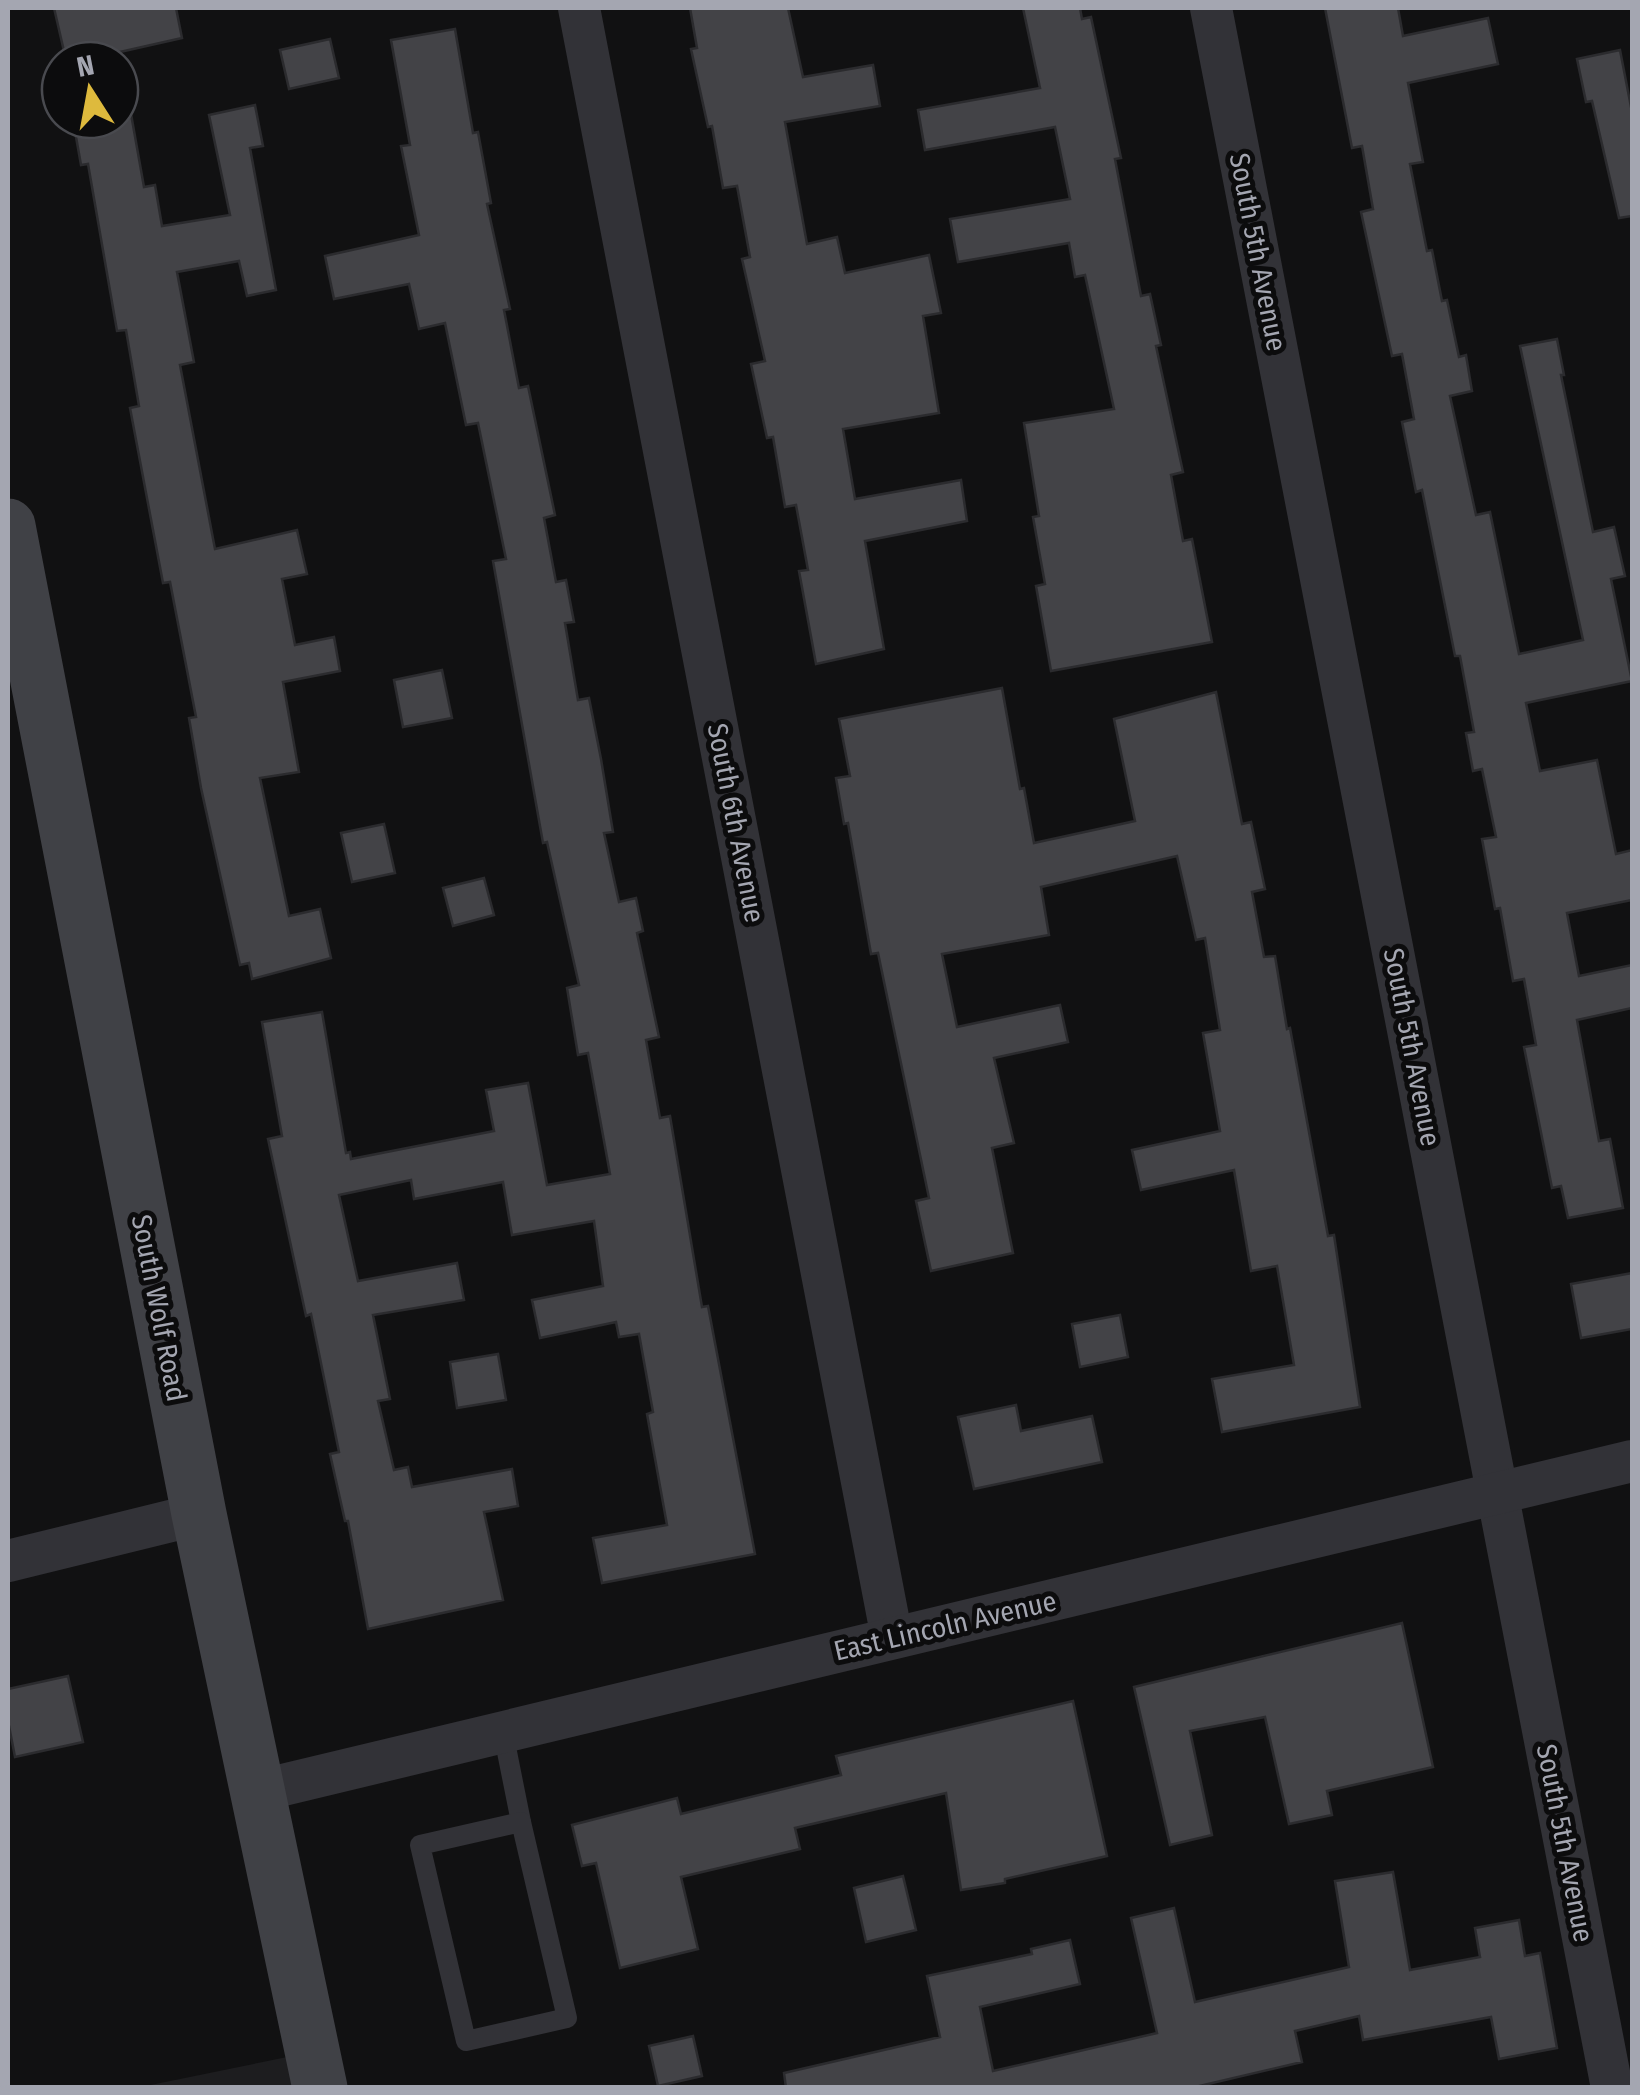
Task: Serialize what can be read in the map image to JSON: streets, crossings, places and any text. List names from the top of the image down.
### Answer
{
  "streets": {
    "main road": ["South Wolf Road"],
    "street": ["South 5th Avenue", "South 6th Avenue", "East Lincoln Avenue"]
  },
  "crossings": [
    ["South 5th Avenue", "East Lincoln Avenue"],
    ["South 6th Avenue", "East Lincoln Avenue"],
    ["South Wolf Road", "East Lincoln Avenue"]
  ],
  "north": "top"
}
